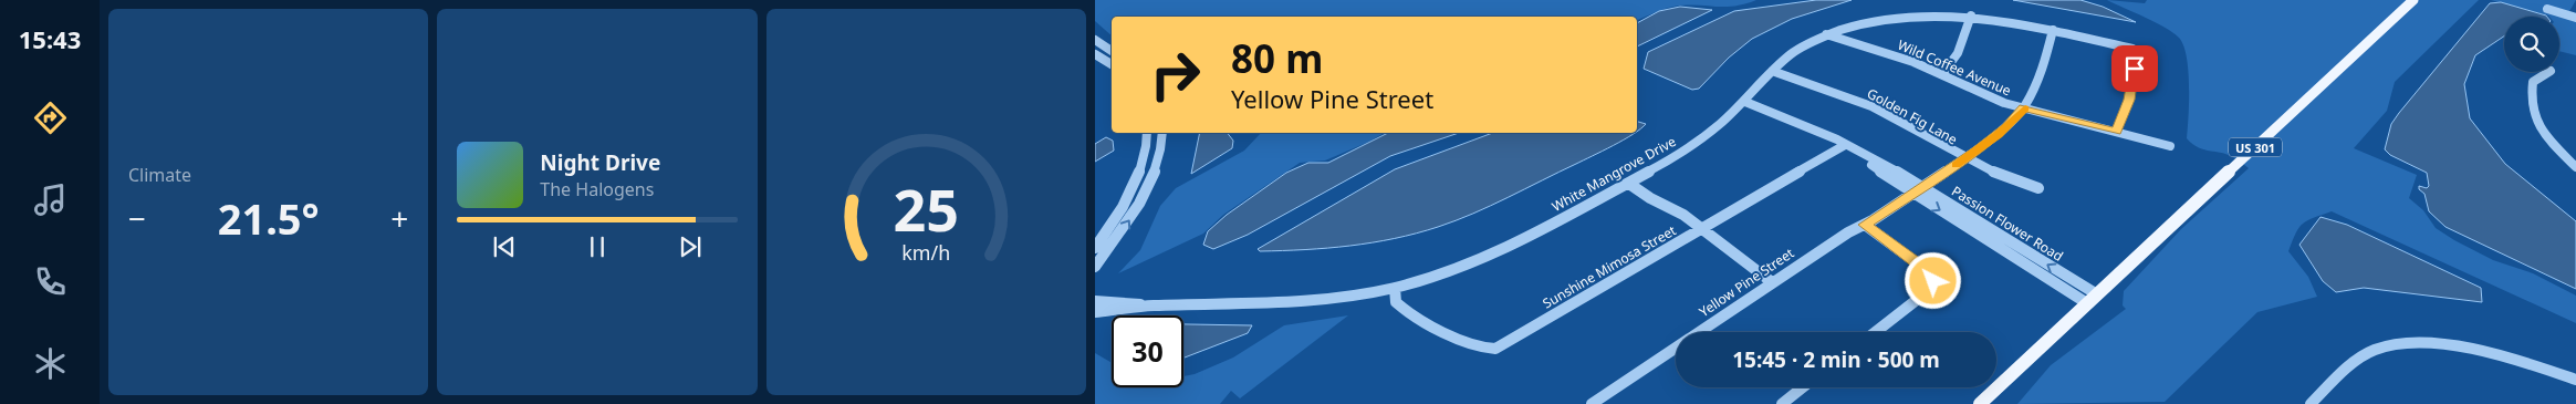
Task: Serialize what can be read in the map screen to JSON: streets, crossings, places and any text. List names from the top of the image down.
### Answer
{
  "streets": {
    "main road": ["US 301"],
    "street": [
      "Wild Coffee Avenue",
      "Golden Fig Lane",
      "White Mangrove Drive",
      "Passion Flower Road",
      "Sunshine Mimosa Street",
      "Yellow Pine Street"
    ]
  },
  "crossings": [
    ["Wild Coffee Avenue", "White Mangrove Drive"],
    ["Wild Coffee Avenue", "Yellow Pine Street"],
    ["Golden Fig Lane", "White Mangrove Drive"],
    ["Golden Fig Lane", "Yellow Pine Street"],
    ["US 301", "Passion Flower Road"],
    ["White Mangrove Drive", "Passion Flower Road"],
    ["White Mangrove Drive", "Sunshine Mimosa Street"],
    ["White Mangrove Drive", "Yellow Pine Street"],
    ["Passion Flower Road", "Sunshine Mimosa Street"],
    ["Passion Flower Road", "Yellow Pine Street"]
  ],
  "page": {
    "tabs": "15:43",
    "tile": "Climate",
    "turn": ["80 m", "Yellow Pine Street"],
    "song": ["Night Drive", "The Halogens"],
    "heat": ["−", "21.5°", "+"],
    "limit": "30",
    "trip": "15:45 · 2 min · 500 m",
    "gauge": ["25", "km/h"]
  }
}
